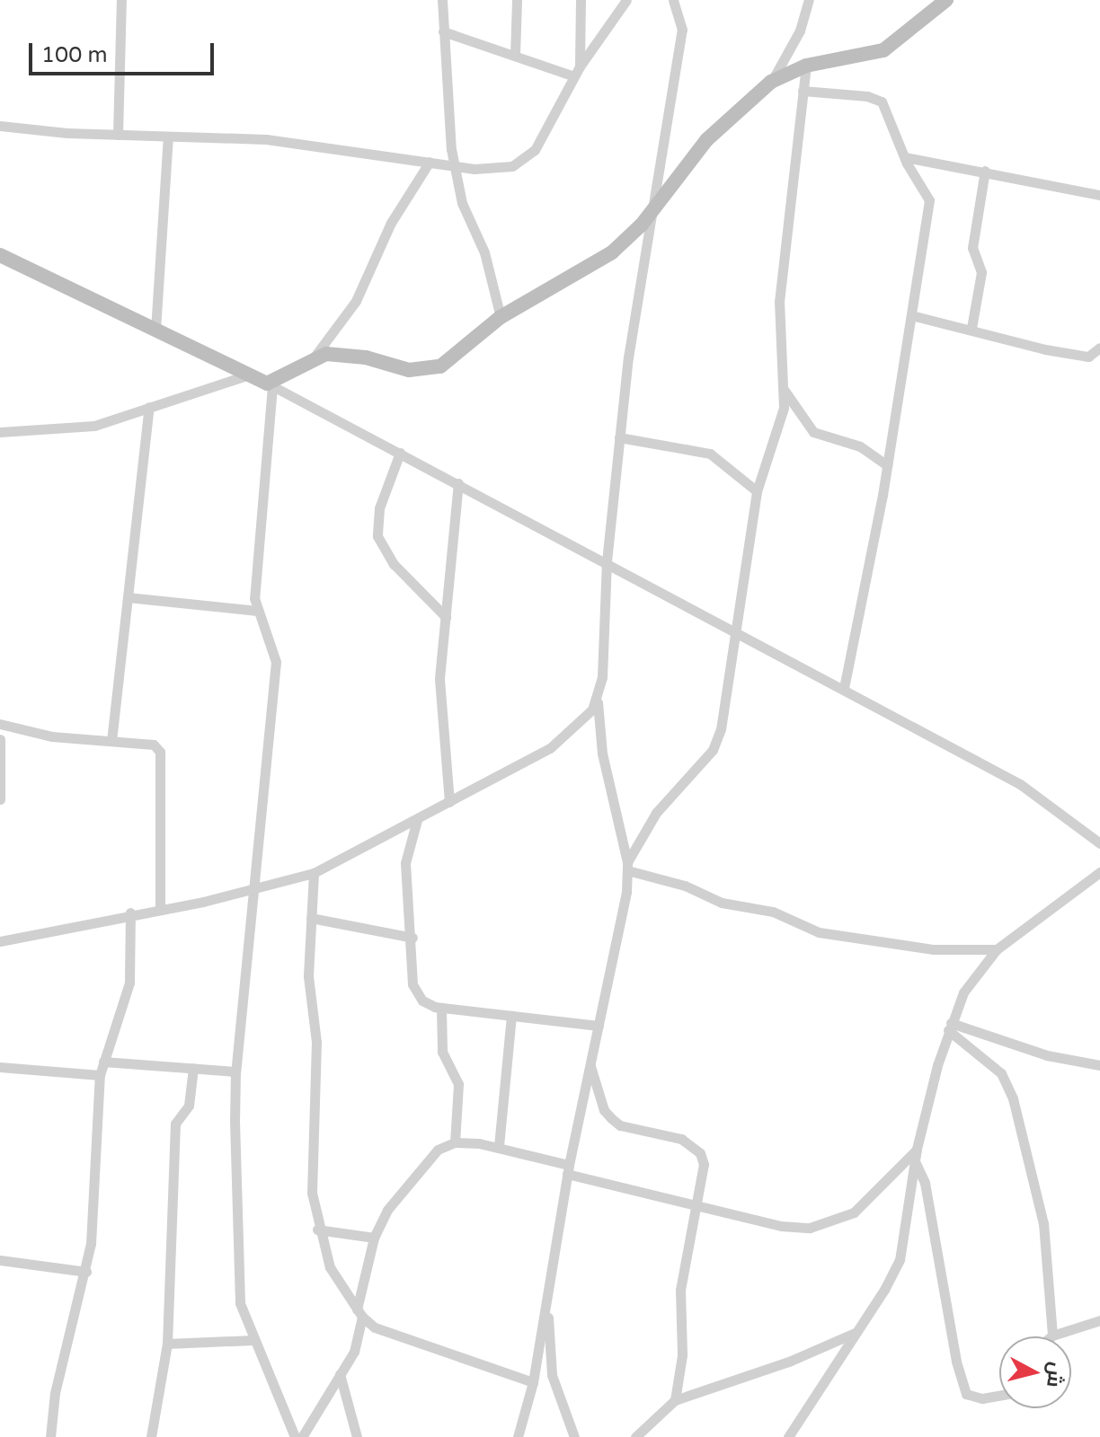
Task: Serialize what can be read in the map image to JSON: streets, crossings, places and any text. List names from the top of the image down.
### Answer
{
  "scale_bar": "100 m",
  "north": "right"
}
